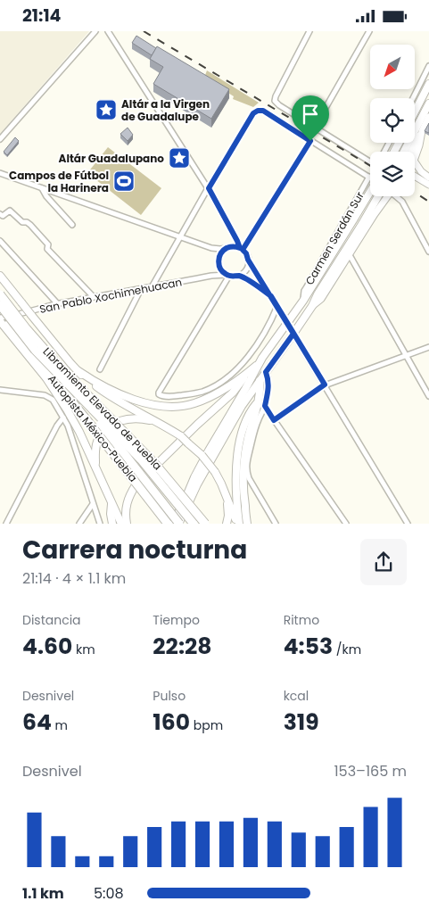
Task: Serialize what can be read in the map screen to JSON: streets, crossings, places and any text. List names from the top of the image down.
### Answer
{
  "streets": {
    "highway": ["Libramiento Elevado de Puebla", "Autopista México-Puebla"],
    "street": ["Carmen Serdán Sur", "San Pablo Xochimehuacan"]
  },
  "crossings": [
    ["San Pablo Xochimehuacan", "Autopista México-Puebla"]
  ],
  "places": {
    "place": ["Altár a la Virgen de Guadalupe", "Altár Guadalupano"],
    "sports": ["Campos de Fútbol la Harinera"]
  },
  "north": "bottom left",
  "page": {
    "status": "21:14",
    "heading": ["Carrera nocturna", "21:14 · 4 × 1.1 km"],
    "stats": [
      ["Distancia", "4.60 km"],
      ["Tiempo", "22:28"],
      ["Ritmo", "4:53 /km"],
      ["Desnivel", "64 m"],
      ["Pulso", "160 bpm"],
      ["kcal", "319"]
    ],
    "chart": ["Desnivel", "153–165 m"],
    "list": [
      {
        "name": "1.1 km",
        "note": "5:08"
      }
    ]
  }
}
